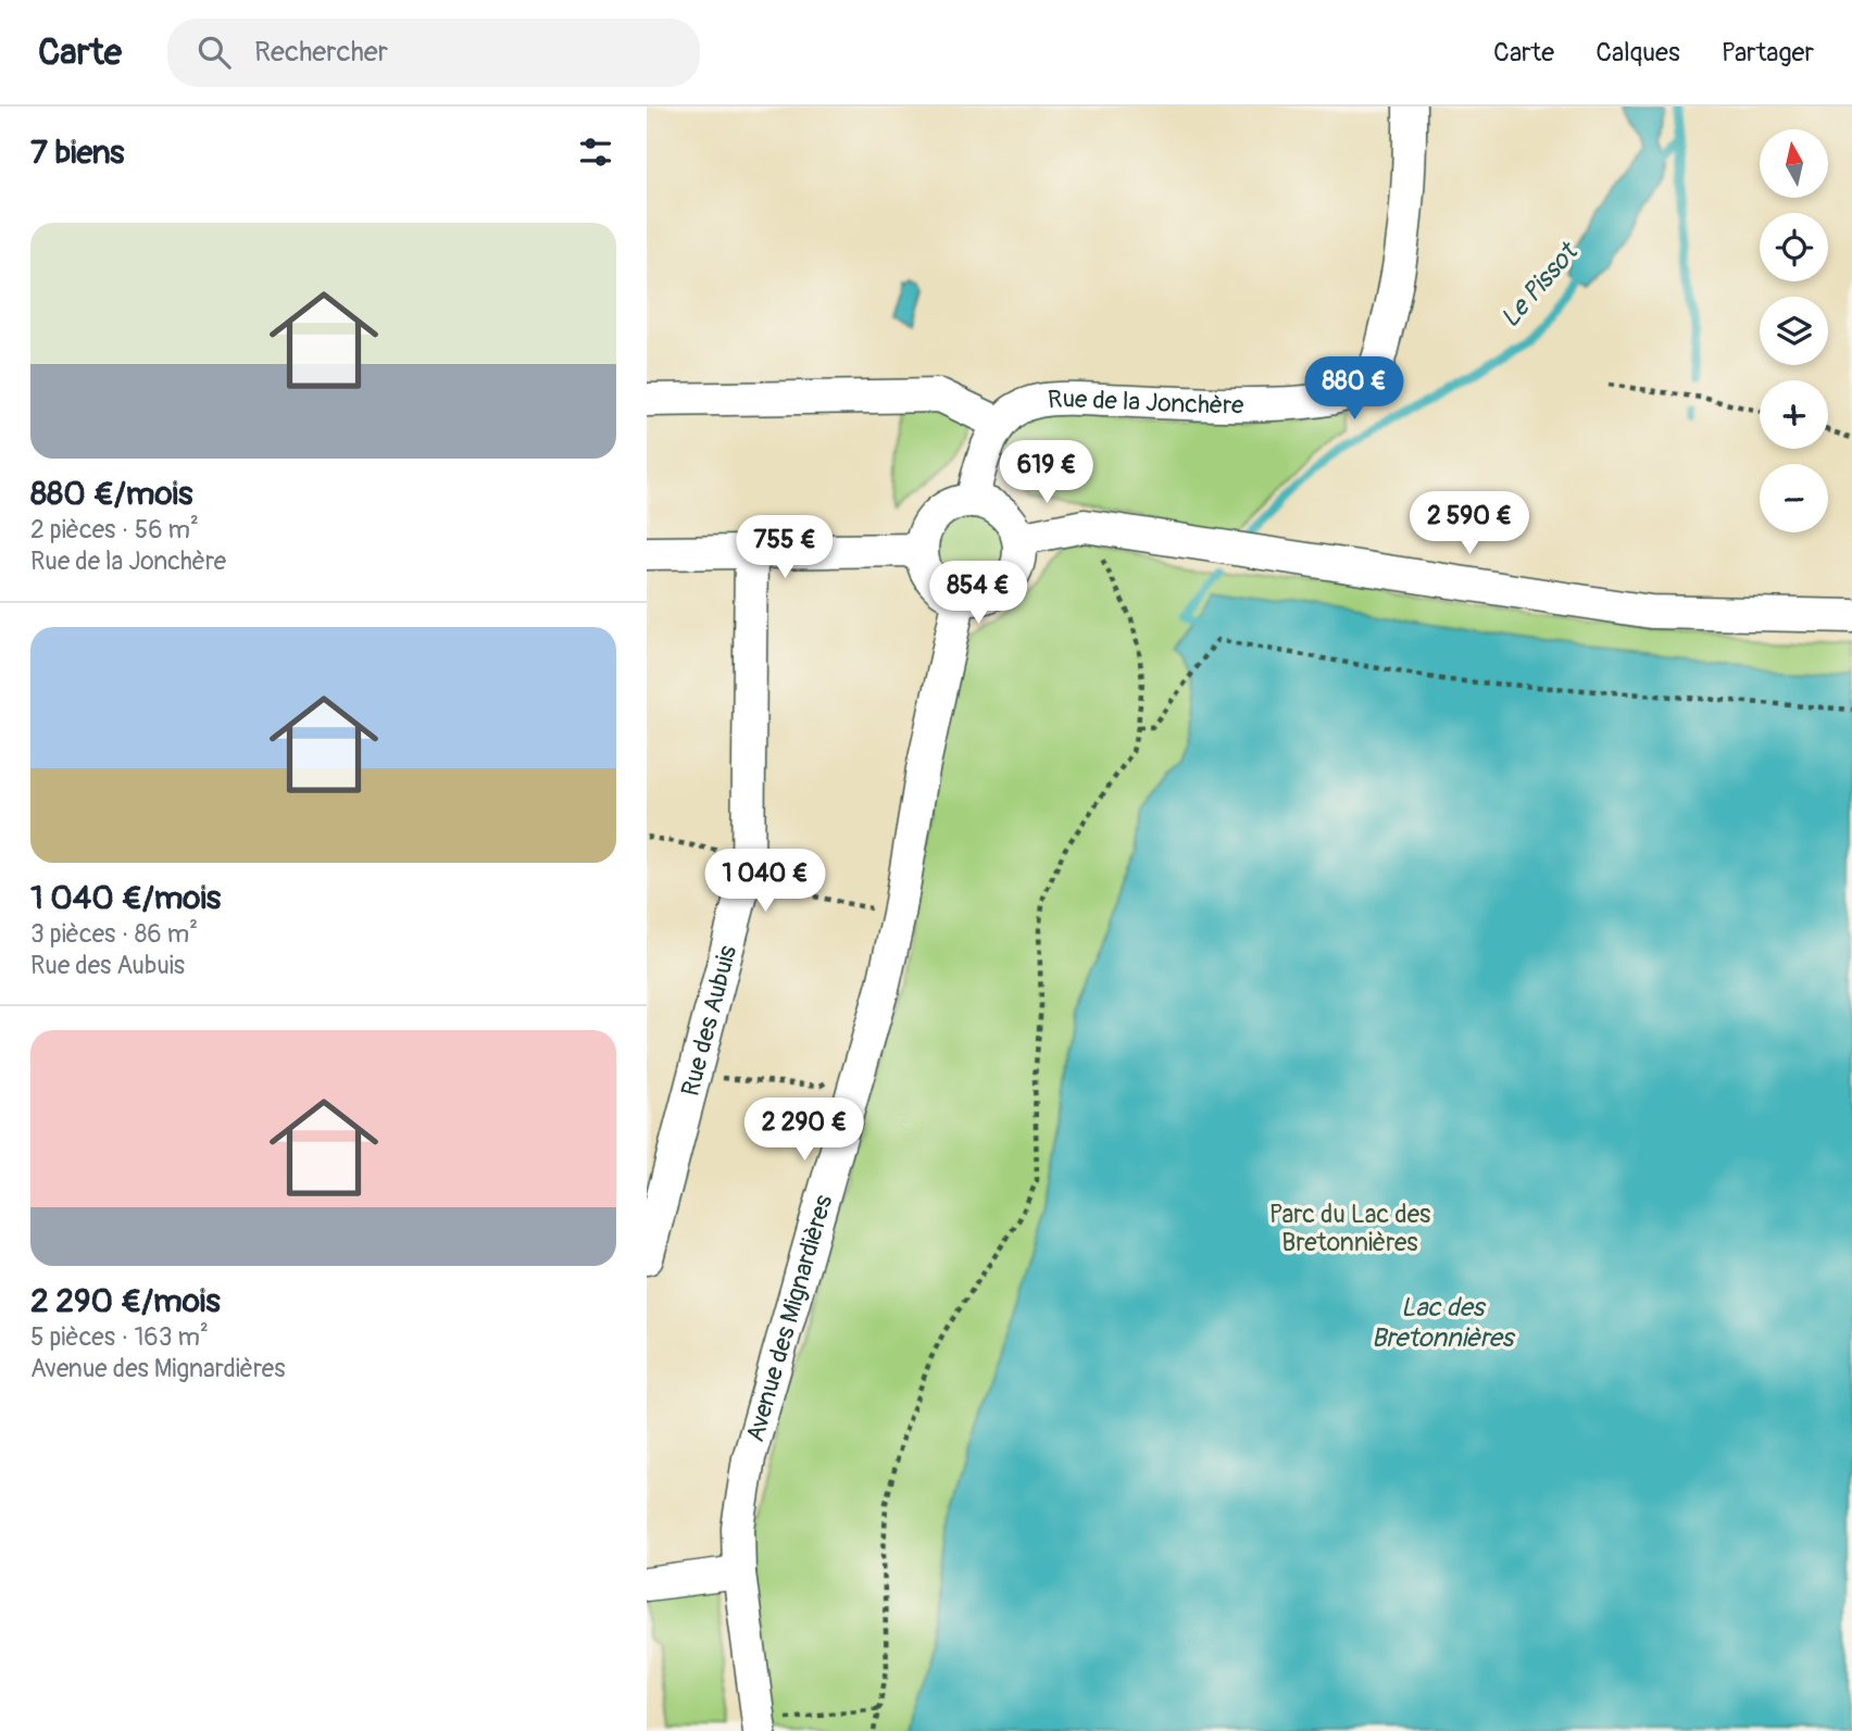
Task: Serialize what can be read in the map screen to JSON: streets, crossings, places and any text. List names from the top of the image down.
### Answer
{
  "streets": {
    "street": ["Rue de la Jonchère", "Rue des Aubuis", "Avenue des Mignardières"]
  },
  "water": ["Le Pissot", "Lac des Bretonnières"],
  "parks": ["Parc du Lac des Bretonnières"],
  "north": "top",
  "page": {
    "header": "Carte",
    "search": "Rechercher",
    "nav": ["Carte", "Calques", "Partager"],
    "heading": "7 biens",
    "map_buttons": ["+", "−"],
    "list": [
      {
        "name": "880 €/mois",
        "note": "2 pièces · 56 m² · Rue de la Jonchère"
      },
      {
        "name": "1 040 €/mois",
        "note": "3 pièces · 86 m² · Rue des Aubuis"
      },
      {
        "name": "2 290 €/mois",
        "note": "5 pièces · 163 m² · Avenue des Mignardières"
      }
    ],
    "price": [
      "880 €",
      "619 €",
      "2 590 €",
      "755 €",
      "854 €",
      "1 040 €",
      "2 290 €"
    ]
  }
}
